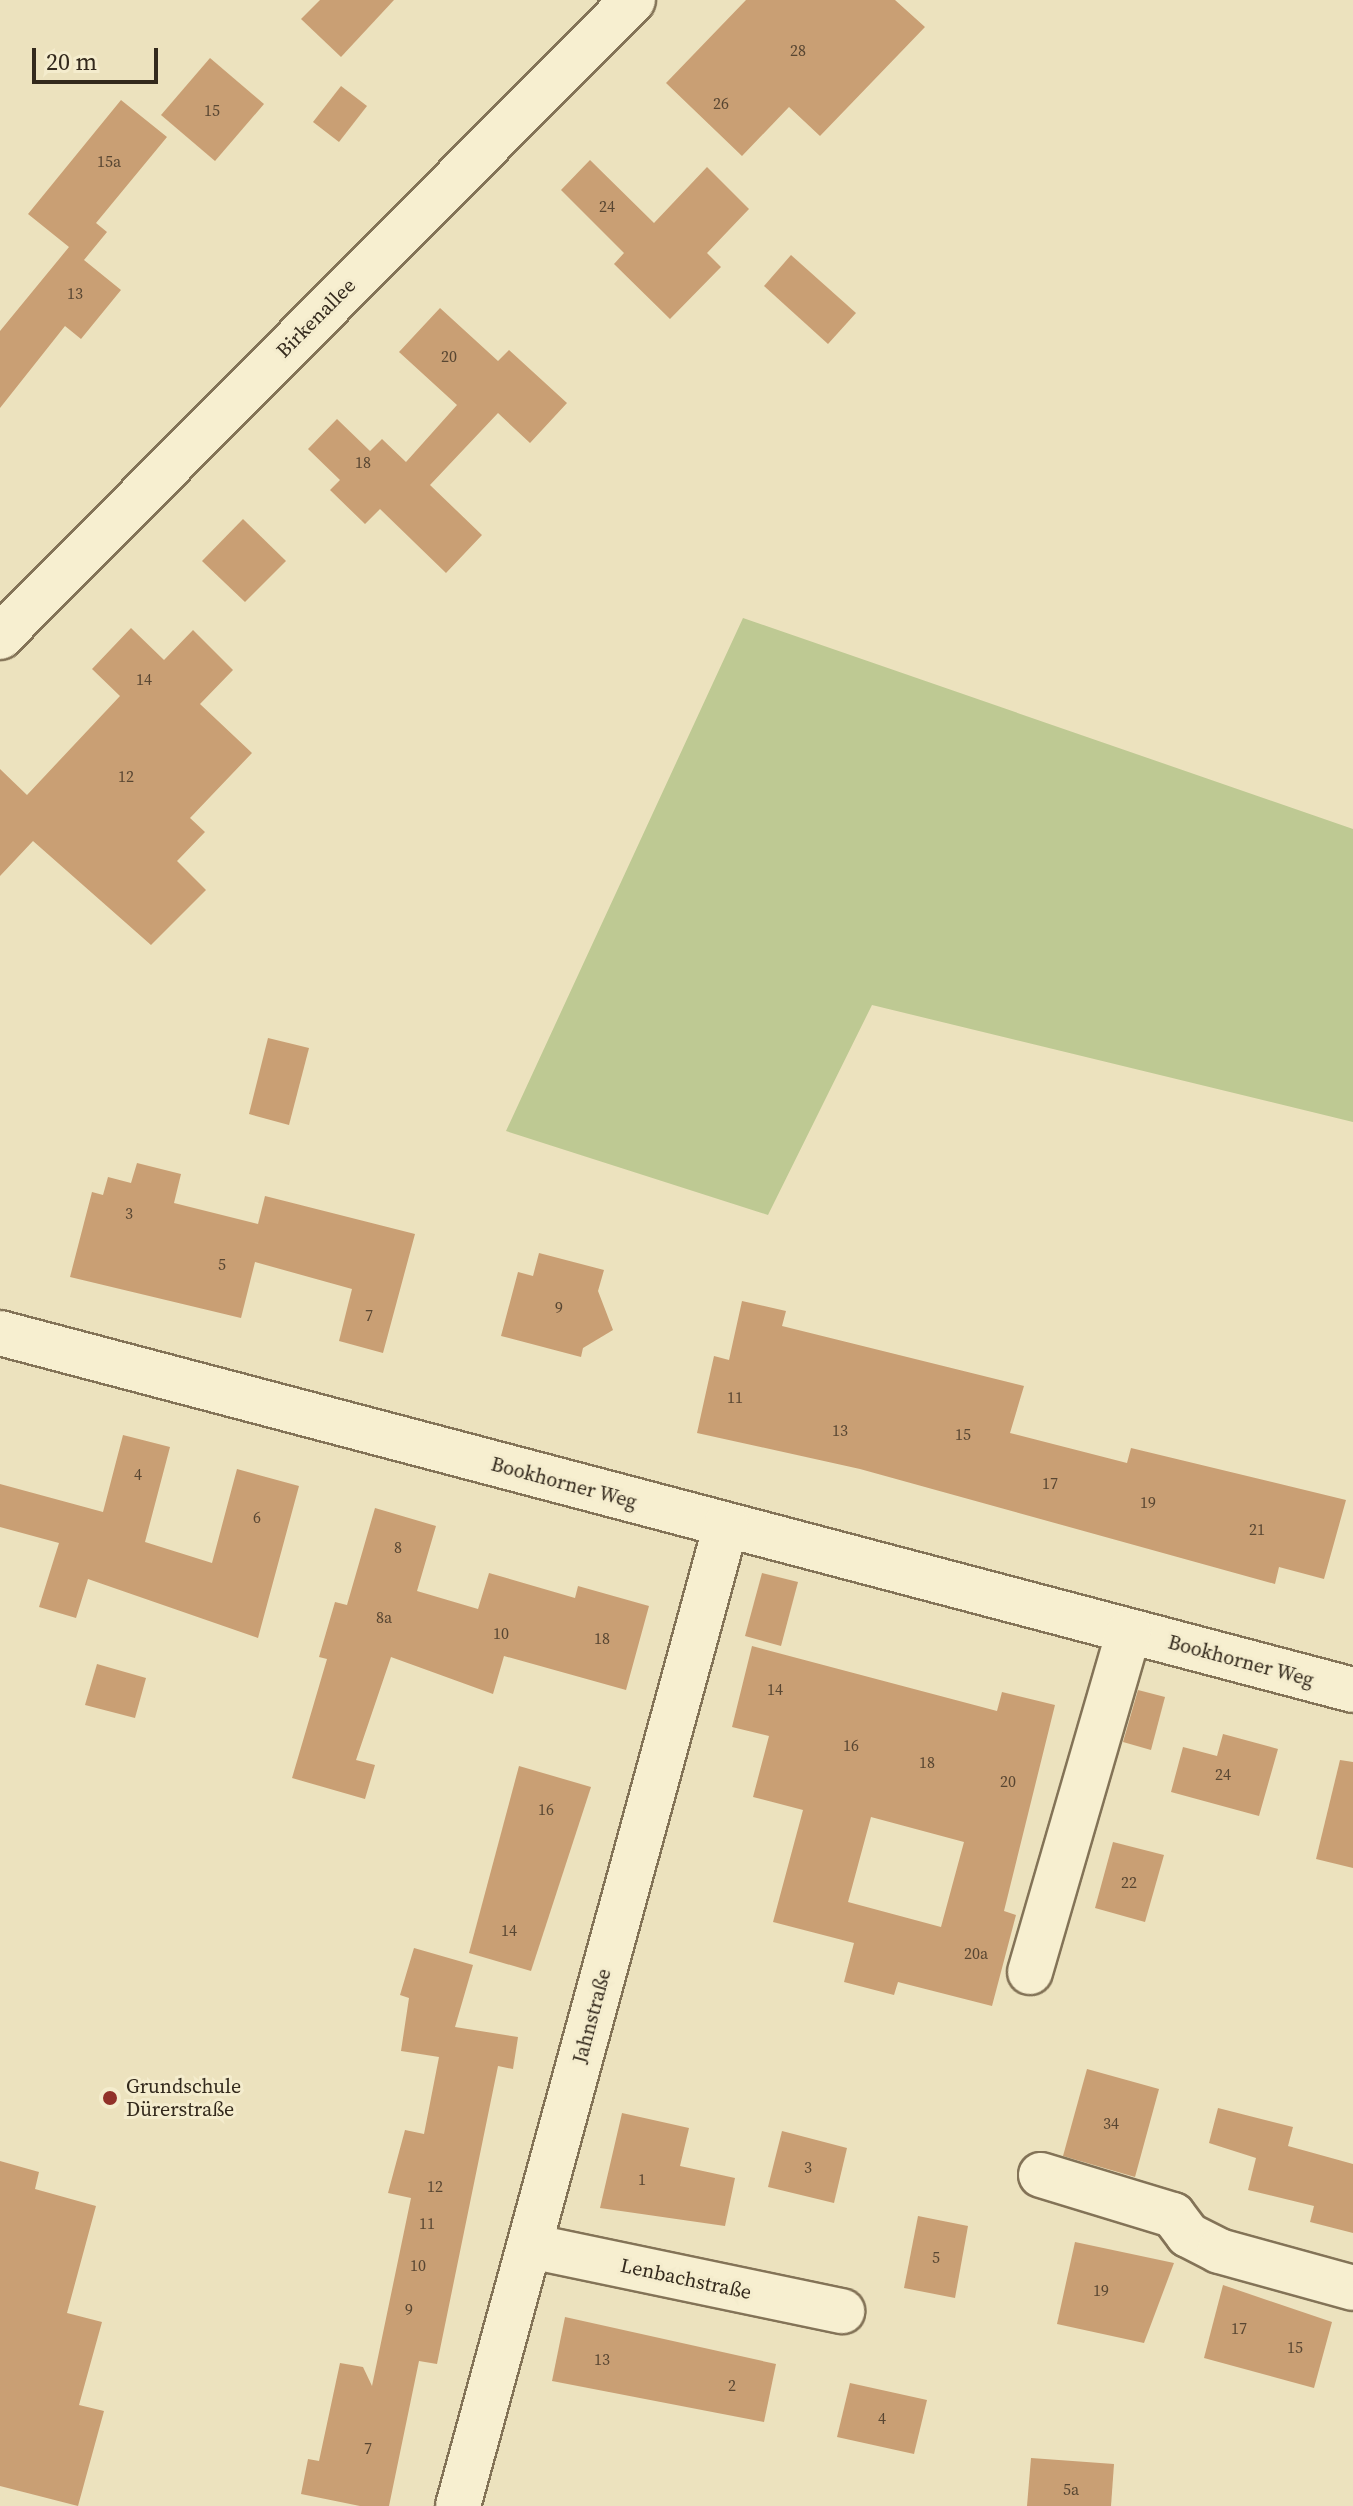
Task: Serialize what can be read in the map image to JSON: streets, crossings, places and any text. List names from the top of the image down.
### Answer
{
  "streets": {
    "street": [
      "Birkenallee",
      "Bookhorner Weg",
      "Jahnstraße",
      "Lenbachstraße"
    ]
  },
  "crossings": [
    ["Bookhorner Weg", "Jahnstraße"],
    ["Jahnstraße", "Lenbachstraße"]
  ],
  "places": ["Grundschule Dürerstraße"],
  "house_numbers": [
    "28",
    "26",
    "15",
    "15a",
    "24",
    "13",
    "20",
    "18",
    "14",
    "12",
    "3",
    "5",
    "9",
    "7",
    "11",
    "13",
    "15",
    "4",
    "17",
    "19",
    "6",
    "21",
    "8",
    "8a",
    "10",
    "18",
    "14",
    "16",
    "18",
    "24",
    "20",
    "16",
    "22",
    "14",
    "20a",
    "34",
    "3",
    "1",
    "12",
    "11",
    "5",
    "10",
    "19",
    "9",
    "17",
    "15",
    "13",
    "2",
    "4",
    "7",
    "5a"
  ],
  "scale_bar": "20 m"
}
